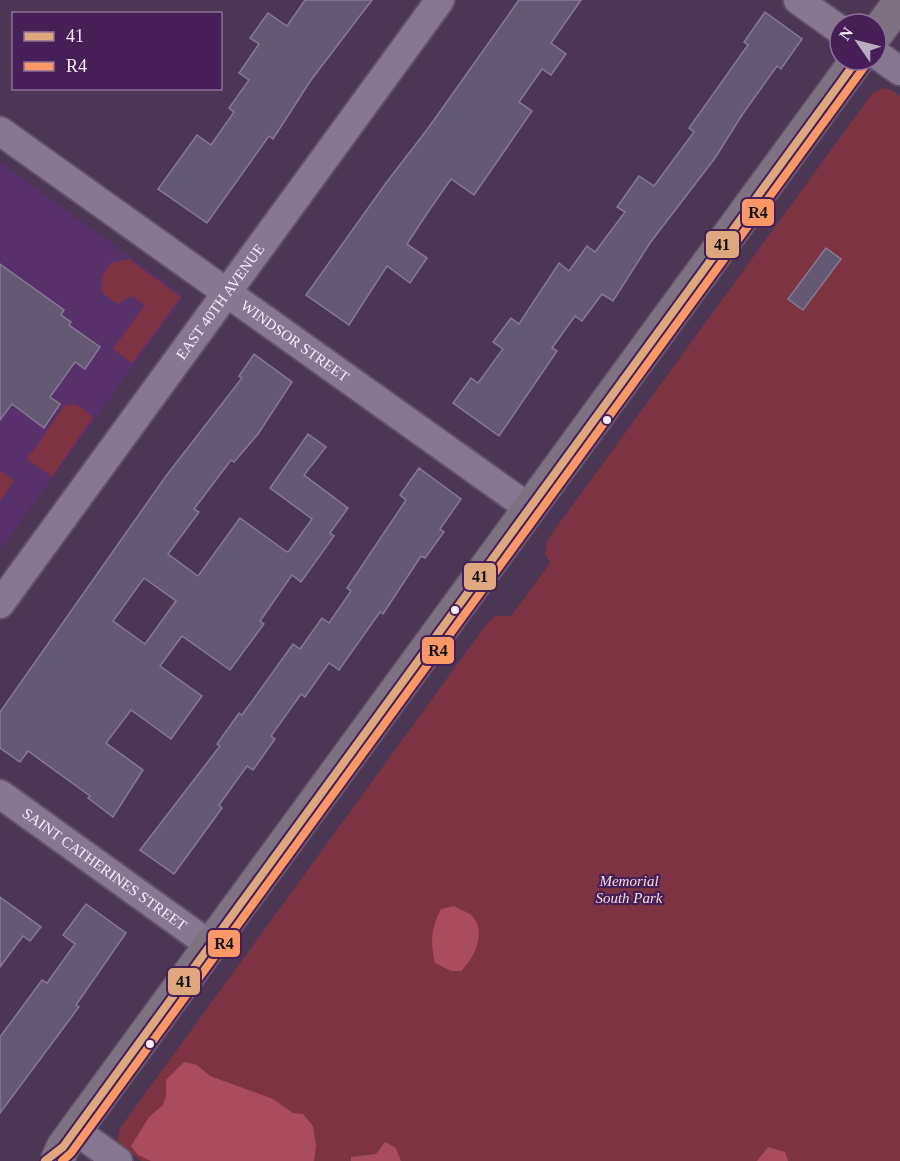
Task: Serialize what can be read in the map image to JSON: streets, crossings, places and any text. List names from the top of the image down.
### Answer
{
  "streets": {
    "street": ["EAST 40TH AVENUE", "WINDSOR STREET", "SAINT CATHERINES STREET"]
  },
  "crossings": [
    ["EAST 40TH AVENUE", "WINDSOR STREET"]
  ],
  "parks": ["Memorial South Park"],
  "lines": ["transit line 41", "transit line R4"],
  "legend": ["41", "R4"],
  "north": "top left"
}
